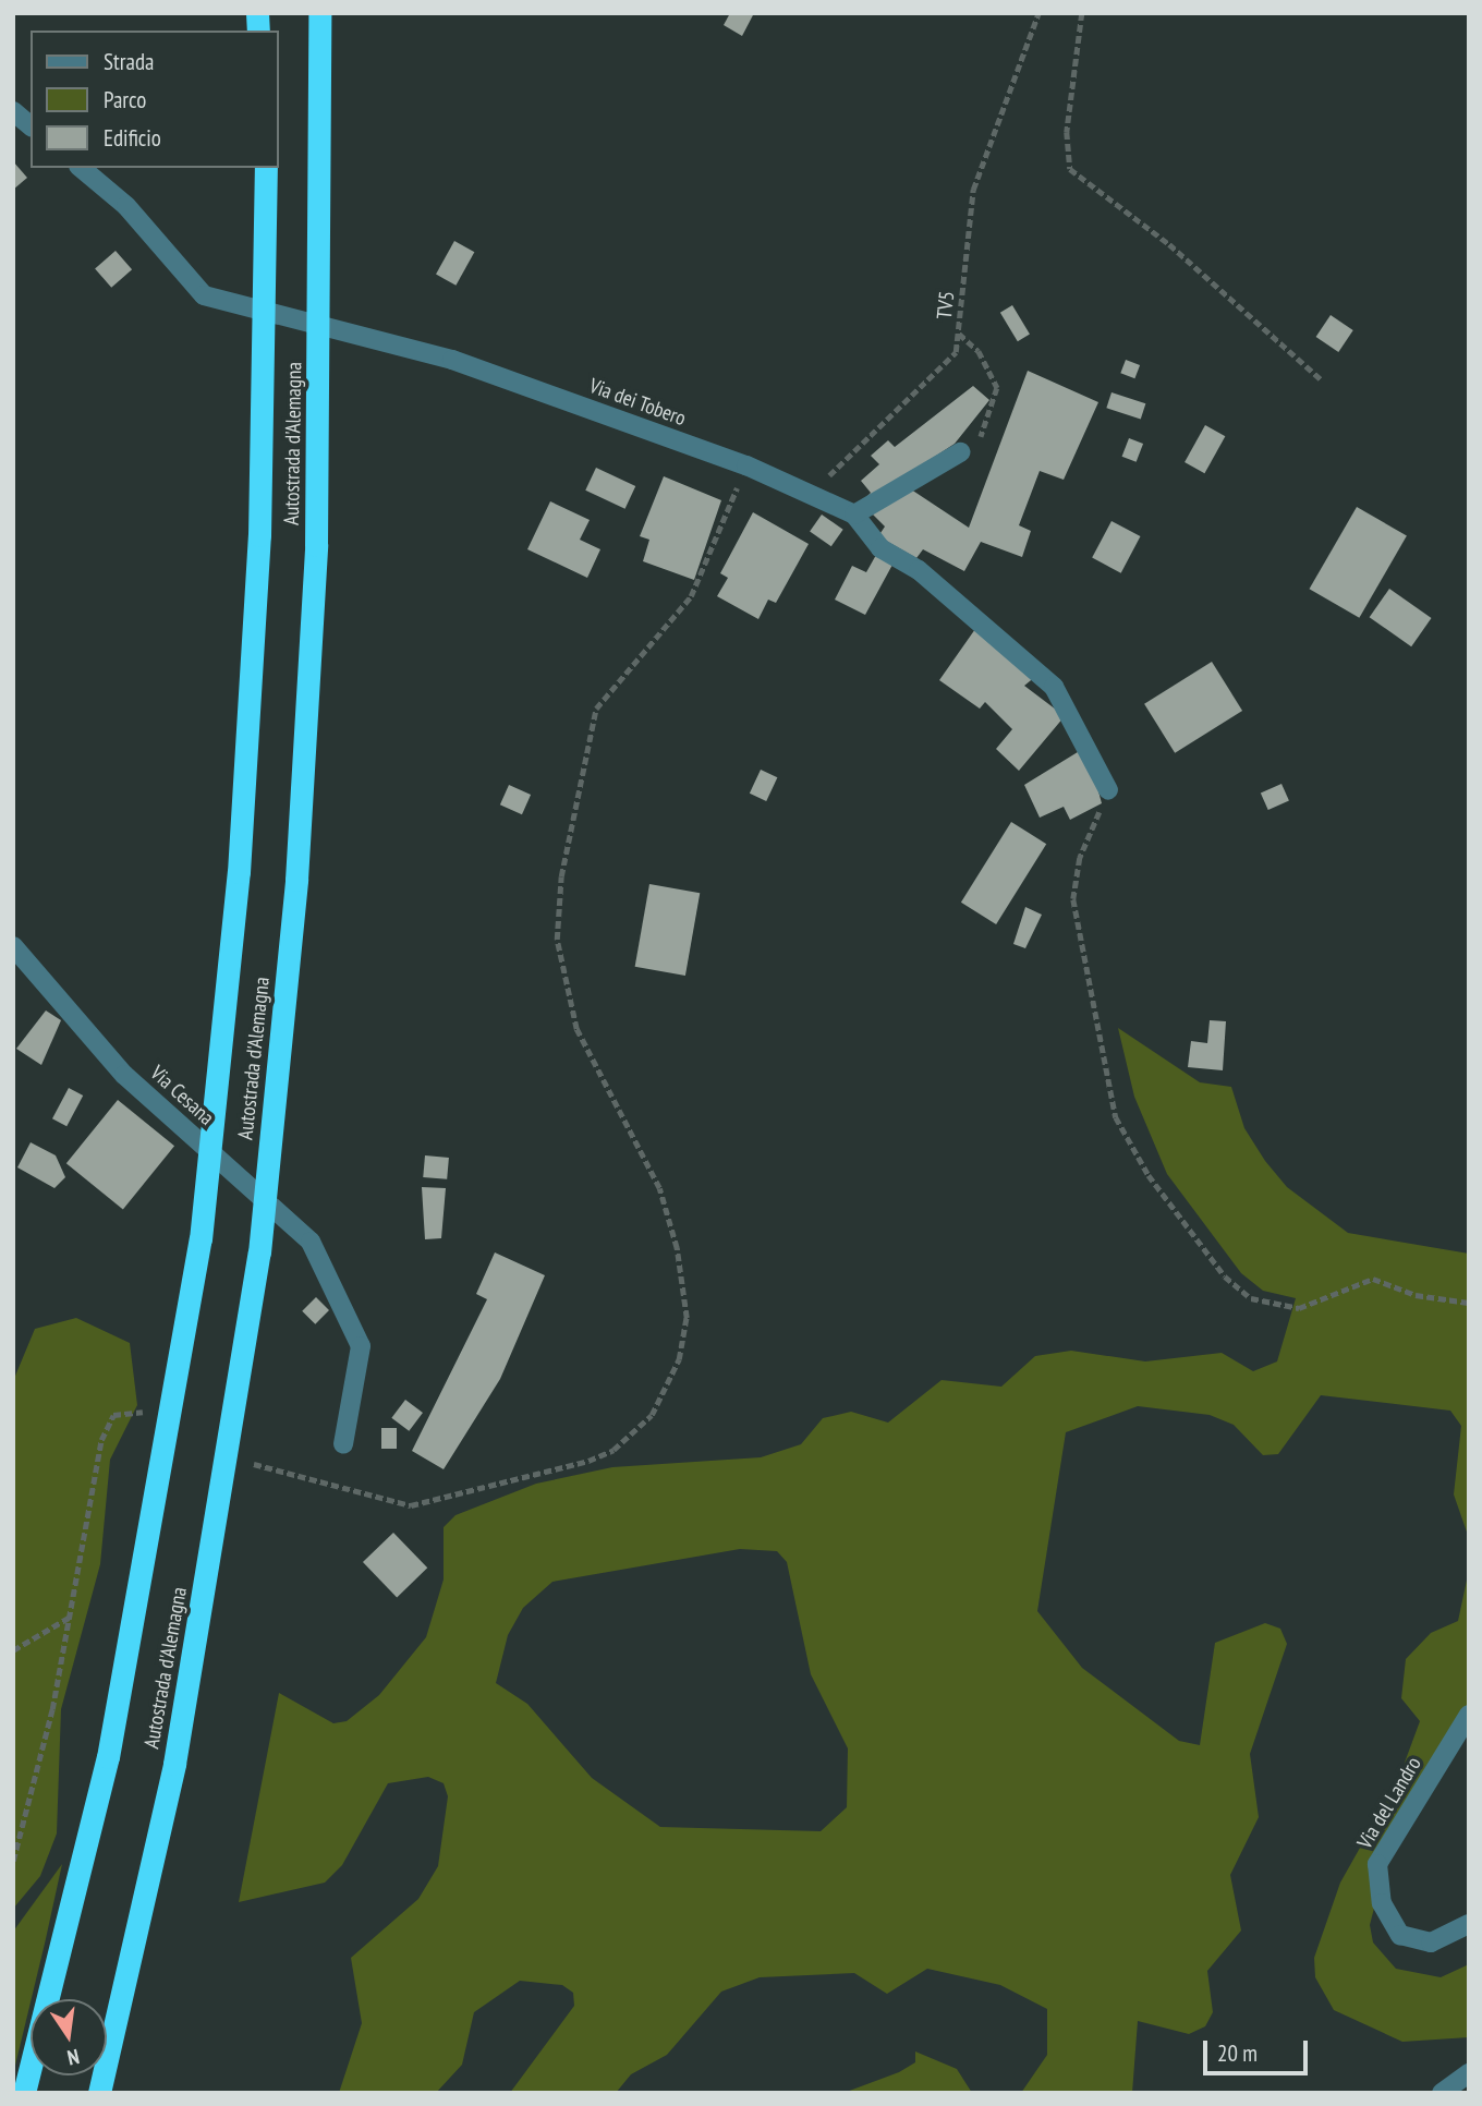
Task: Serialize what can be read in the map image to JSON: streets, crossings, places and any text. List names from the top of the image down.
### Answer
{
  "streets": {
    "highway": ["Autostrada d'Alemagna"],
    "street": ["Via dei Tobero", "Via Cesana", "Via del Landro"],
    "path": ["TV5"]
  },
  "legend": ["Strada", "Parco", "Edificio"],
  "scale_bar": "20 m",
  "north": "bottom"
}
